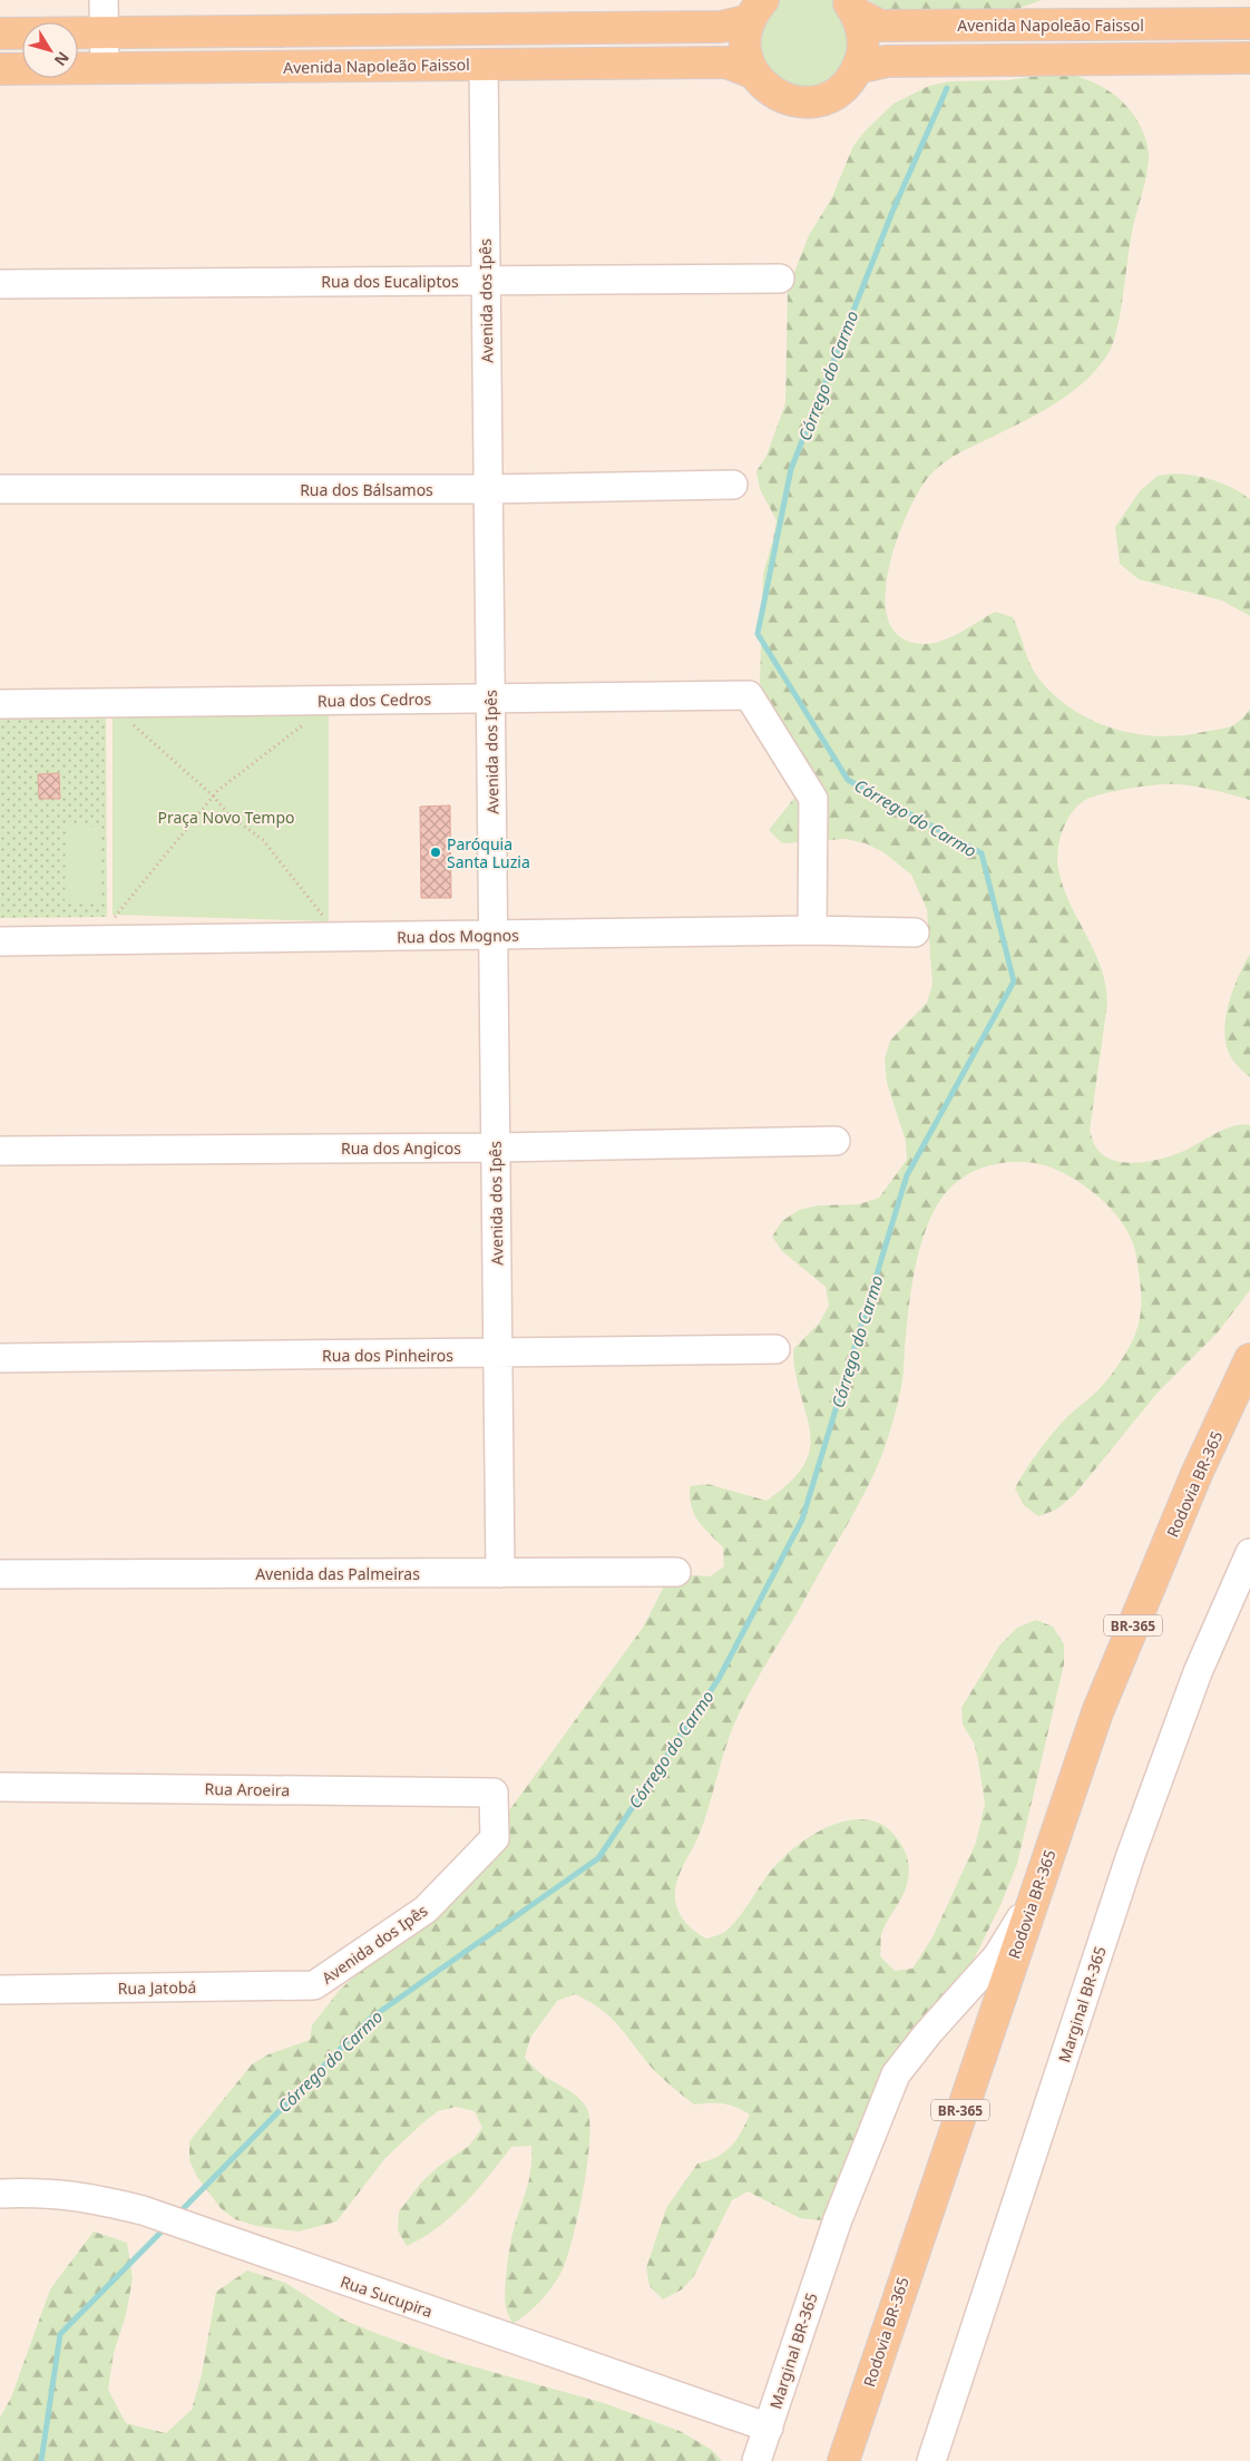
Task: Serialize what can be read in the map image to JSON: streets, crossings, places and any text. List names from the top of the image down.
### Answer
{
  "streets": {
    "main road": ["Avenida Napoleão Faissol", "Rodovia BR-365", "BR-365"],
    "street": [
      "Rua dos Eucaliptos",
      "Avenida dos Ipês",
      "Rua dos Bálsamos",
      "Rua dos Cedros",
      "Rua dos Mognos",
      "Rua dos Angicos",
      "Rua dos Pinheiros",
      "Avenida das Palmeiras",
      "Rua Aroeira",
      "Rua Jatobá",
      "Marginal BR-365",
      "Rua Sucupira"
    ]
  },
  "crossings": [
    ["Avenida Napoleão Faissol", "Avenida dos Ipês"],
    ["Rua dos Eucaliptos", "Avenida dos Ipês"],
    ["Avenida dos Ipês", "Rua dos Bálsamos"],
    ["Avenida dos Ipês", "Rua dos Cedros"],
    ["Avenida dos Ipês", "Rua dos Mognos"],
    ["Avenida dos Ipês", "Rua dos Angicos"],
    ["Avenida dos Ipês", "Rua dos Pinheiros"],
    ["Avenida dos Ipês", "Avenida das Palmeiras"],
    ["Avenida dos Ipês", "Rua Aroeira"],
    ["Avenida dos Ipês", "Rua Jatobá"],
    ["Rua dos Cedros", "Rua dos Mognos"],
    ["Rodovia BR-365", "Marginal BR-365"],
    ["Marginal BR-365", "Rua Sucupira"]
  ],
  "water": ["Córrego do Carmo"],
  "parks": ["Praça Novo Tempo"],
  "places": ["Paróquia Santa Luzia"],
  "north": "bottom right"
}
